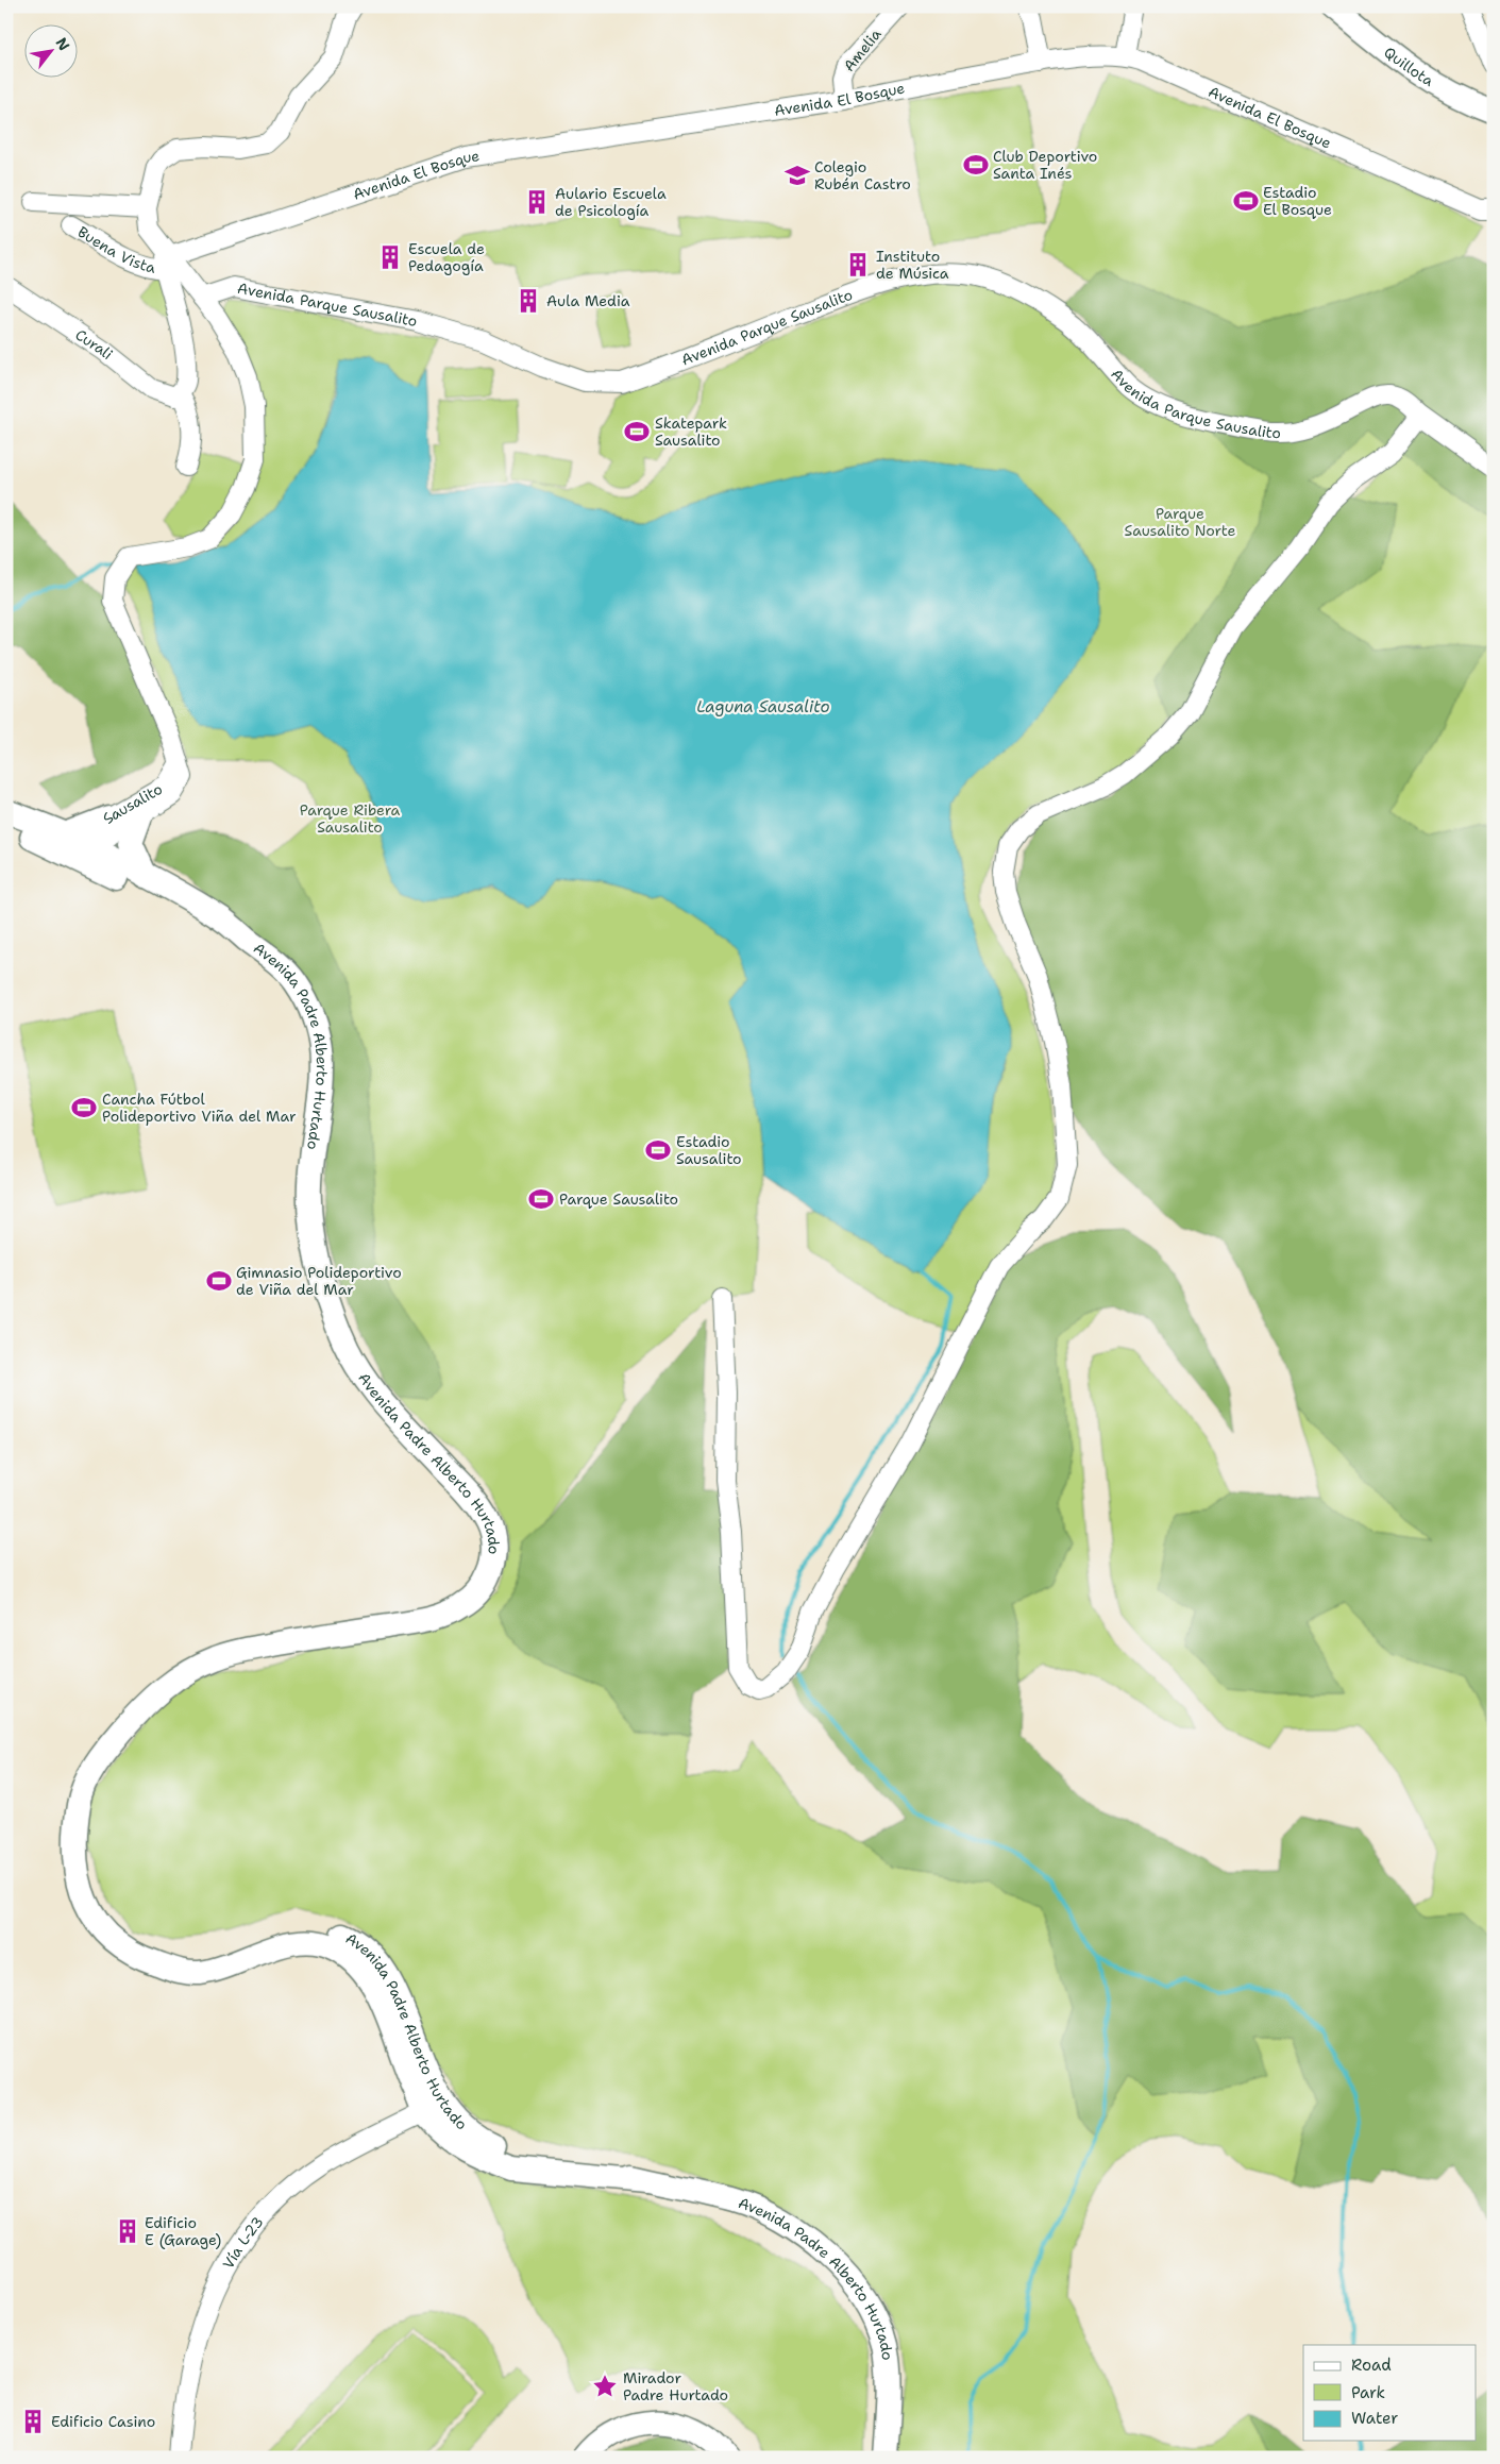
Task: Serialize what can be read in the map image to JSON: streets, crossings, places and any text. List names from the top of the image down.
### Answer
{
  "streets": {
    "main road": ["Quillota", "Avenida Padre Alberto Hurtado"],
    "street": [
      "Amelia",
      "Avenida El Bosque",
      "Buena Vista",
      "Avenida Parque Sausalito",
      "Curali",
      "Sausalito",
      "Vía L-23"
    ]
  },
  "crossings": [
    ["Amelia", "Avenida El Bosque"],
    ["Avenida El Bosque", "Buena Vista"],
    ["Sausalito", "Avenida Padre Alberto Hurtado"],
    ["Avenida Padre Alberto Hurtado", "Vía L-23"]
  ],
  "water": ["Laguna Sausalito"],
  "parks": ["Parque Sausalito Norte", "Parque Ribera Sausalito"],
  "places": {
    "sports": [
      "Club Deportivo Santa Inés",
      "Estadio El Bosque",
      "Skatepark Sausalito",
      "Cancha Fútbol Polideportivo Viña del Mar",
      "Estadio Sausalito",
      "Parque Sausalito",
      "Gimnasio Polideportivo de Viña del Mar"
    ],
    "school or university": ["Colegio Rubén Castro"],
    "building": [
      "Aulario Escuela de Psicología",
      "Escuela de Pedagogía",
      "Instituto de Música",
      "Aula Media",
      "Edificio E (Garage)",
      "Edificio Casino"
    ],
    "place": ["Mirador Padre Hurtado"]
  },
  "legend": ["Road", "Park", "Water"],
  "north": "top right"
}
